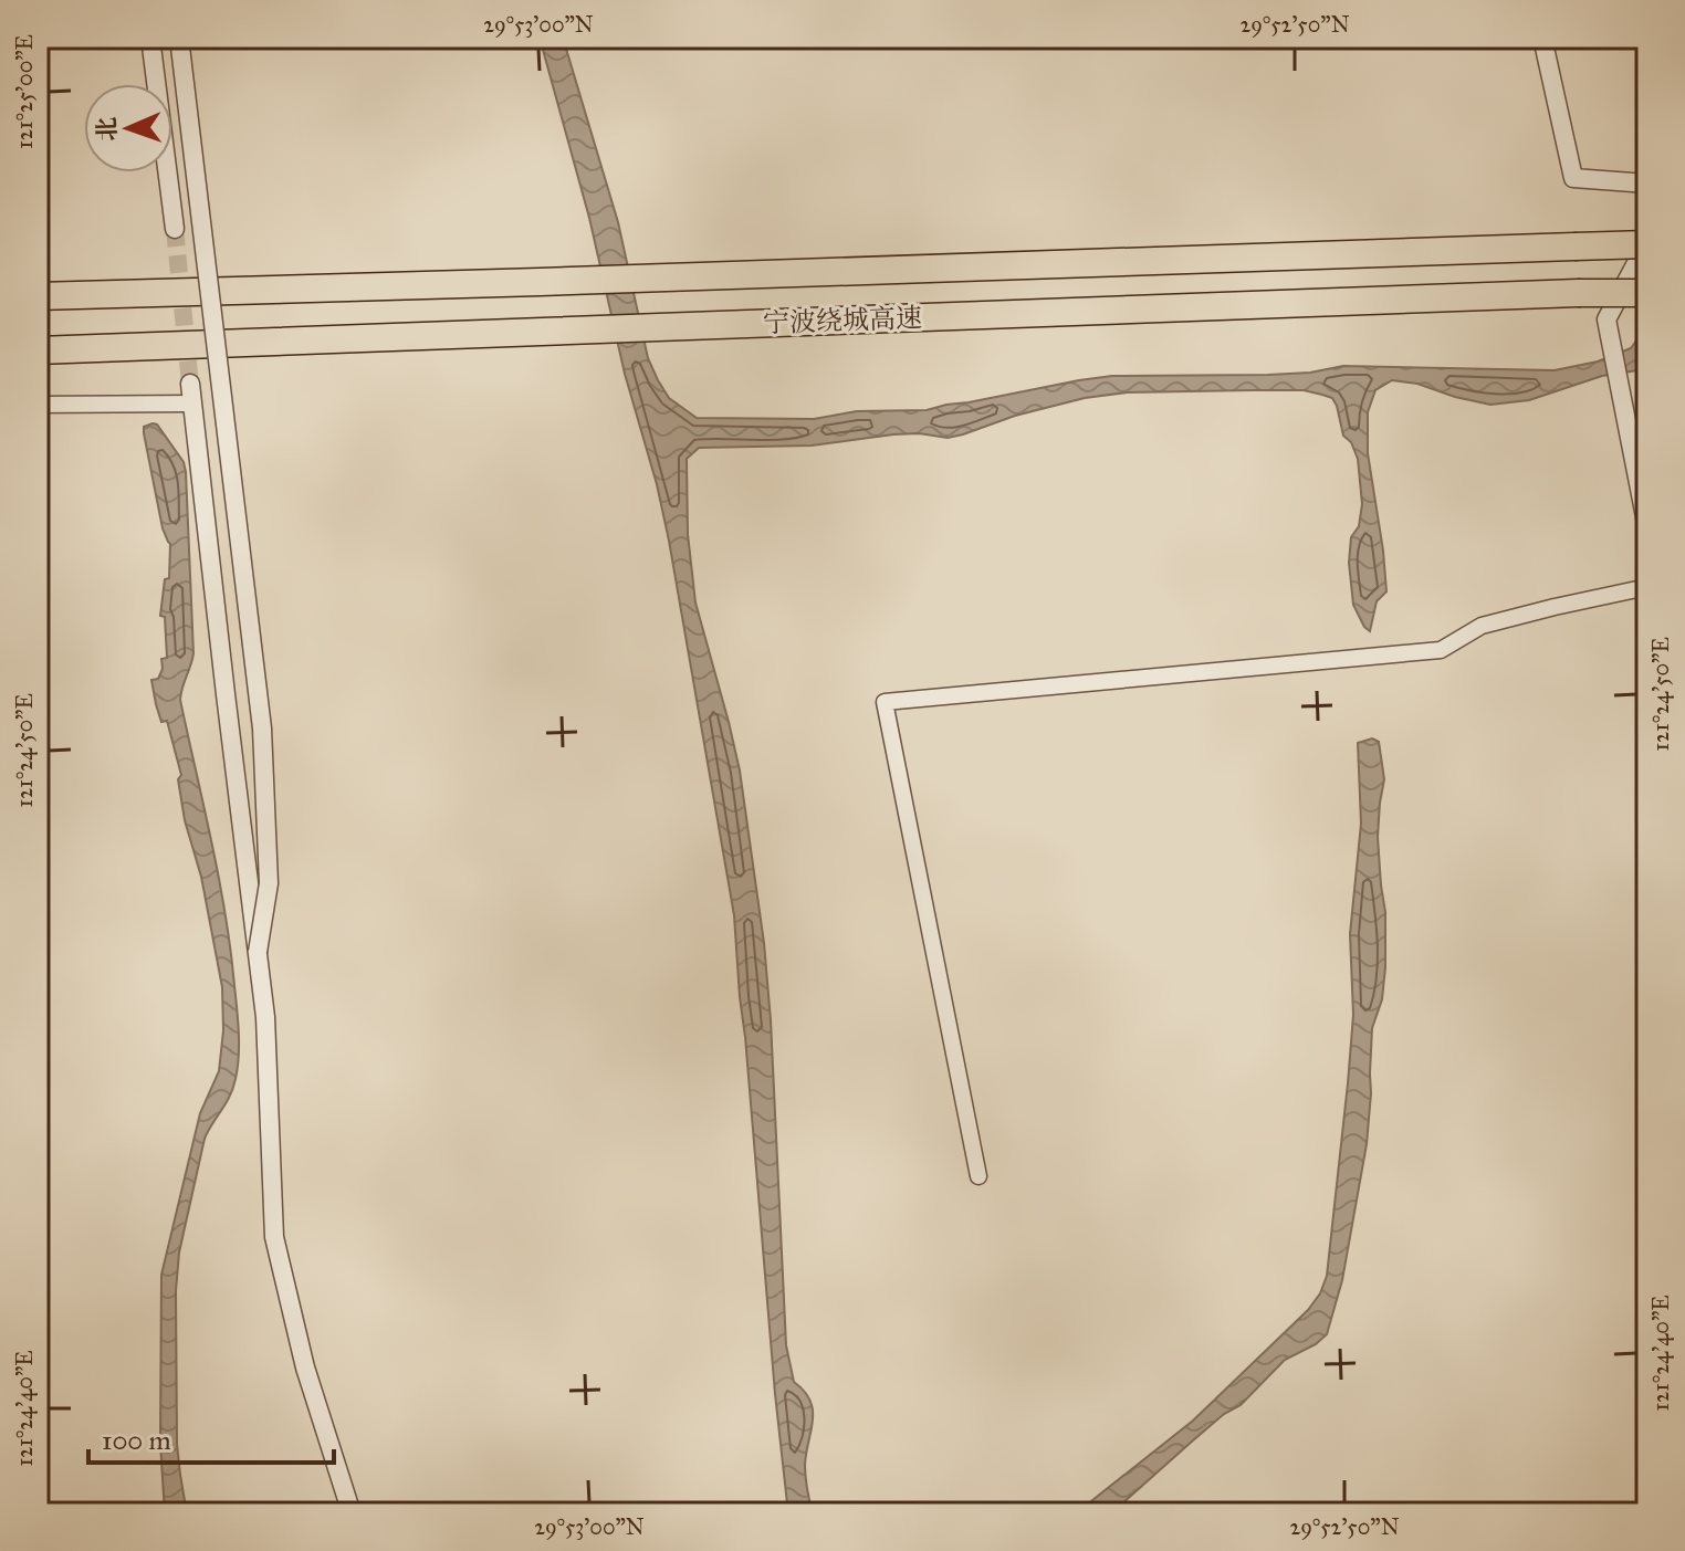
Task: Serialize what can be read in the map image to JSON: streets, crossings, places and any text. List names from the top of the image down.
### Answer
{
  "streets": {
    "highway": ["宁波绕城高速"]
  },
  "scale_bar": "100 m",
  "north": "left",
  "coordinates": [
    "29°53'00\"N",
    "29°52'50\"N",
    "121°25'00\"E",
    "121°24'50\"E",
    "121°24'40\"E"
  ]
}
